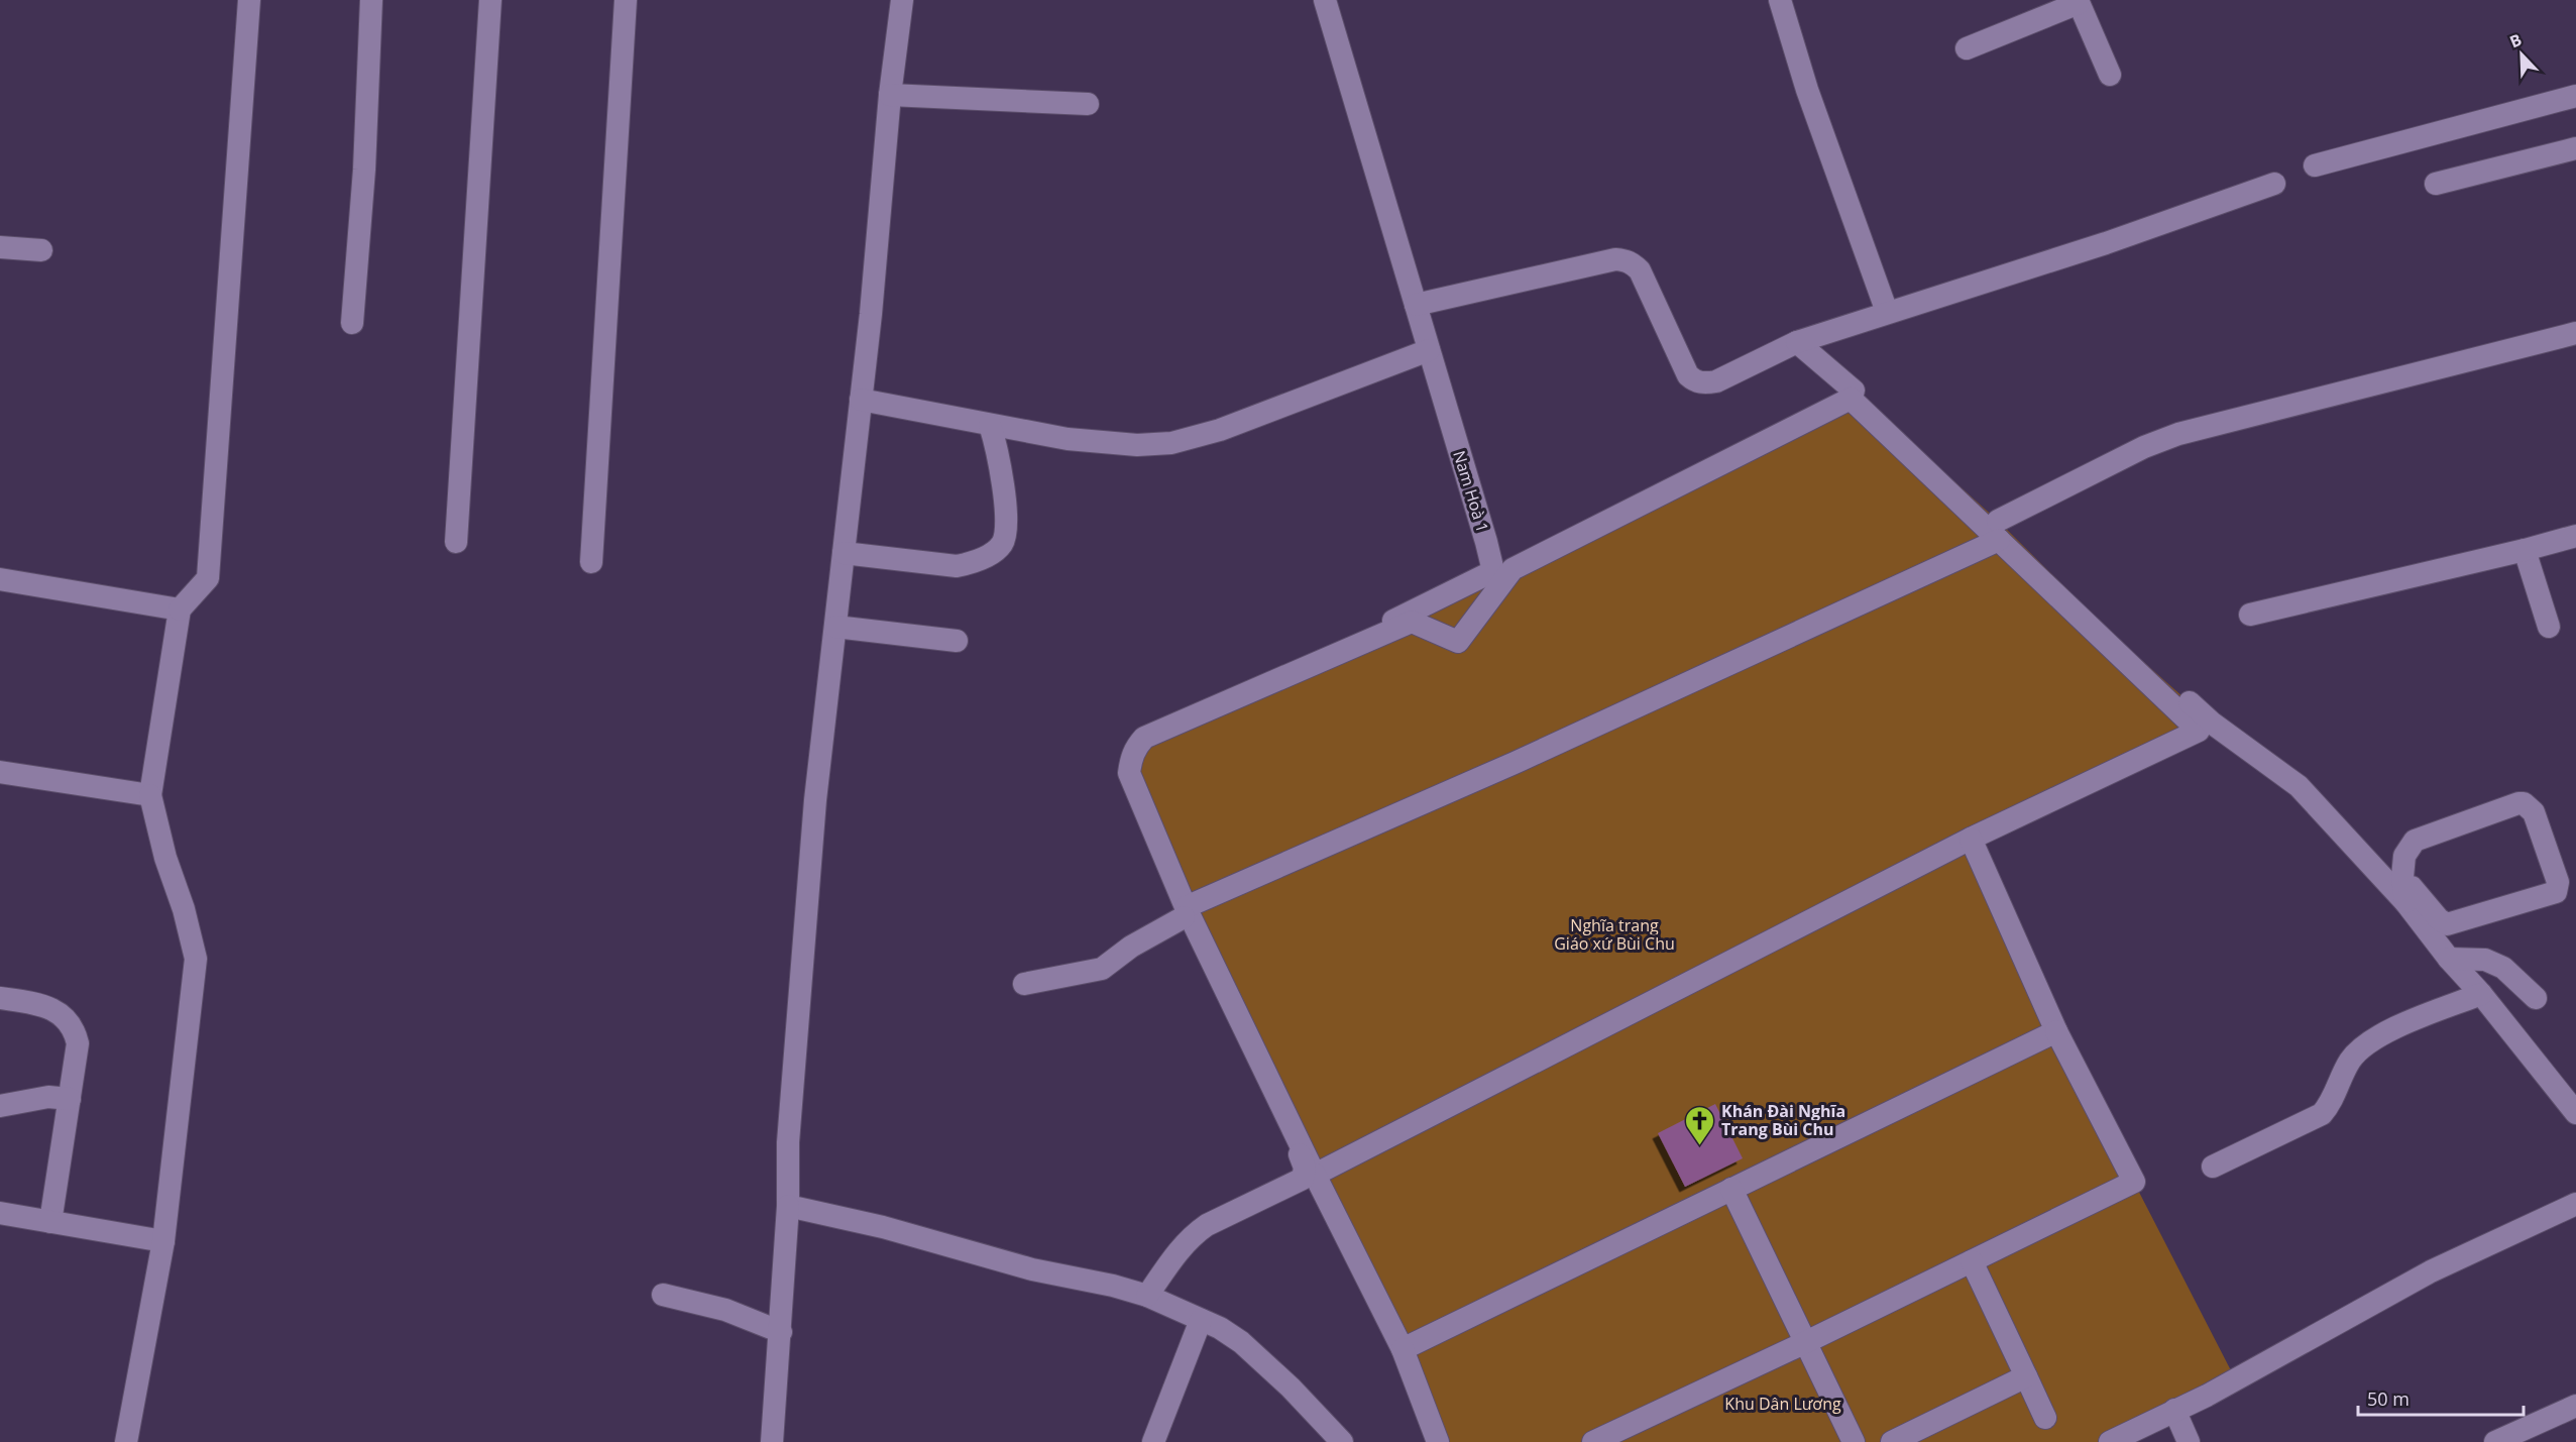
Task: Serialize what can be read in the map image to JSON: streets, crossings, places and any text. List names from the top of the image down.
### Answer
{
  "streets": {
    "street": ["Nam Hoà 1"]
  },
  "parks": ["Nghĩa trang Giáo xứ Bùi Chu", "Khu Dân Lương"],
  "places": {
    "church": ["Khán Đài Nghĩa Trang Bùi Chu"]
  },
  "scale_bar": "50 m",
  "north": "top left"
}
